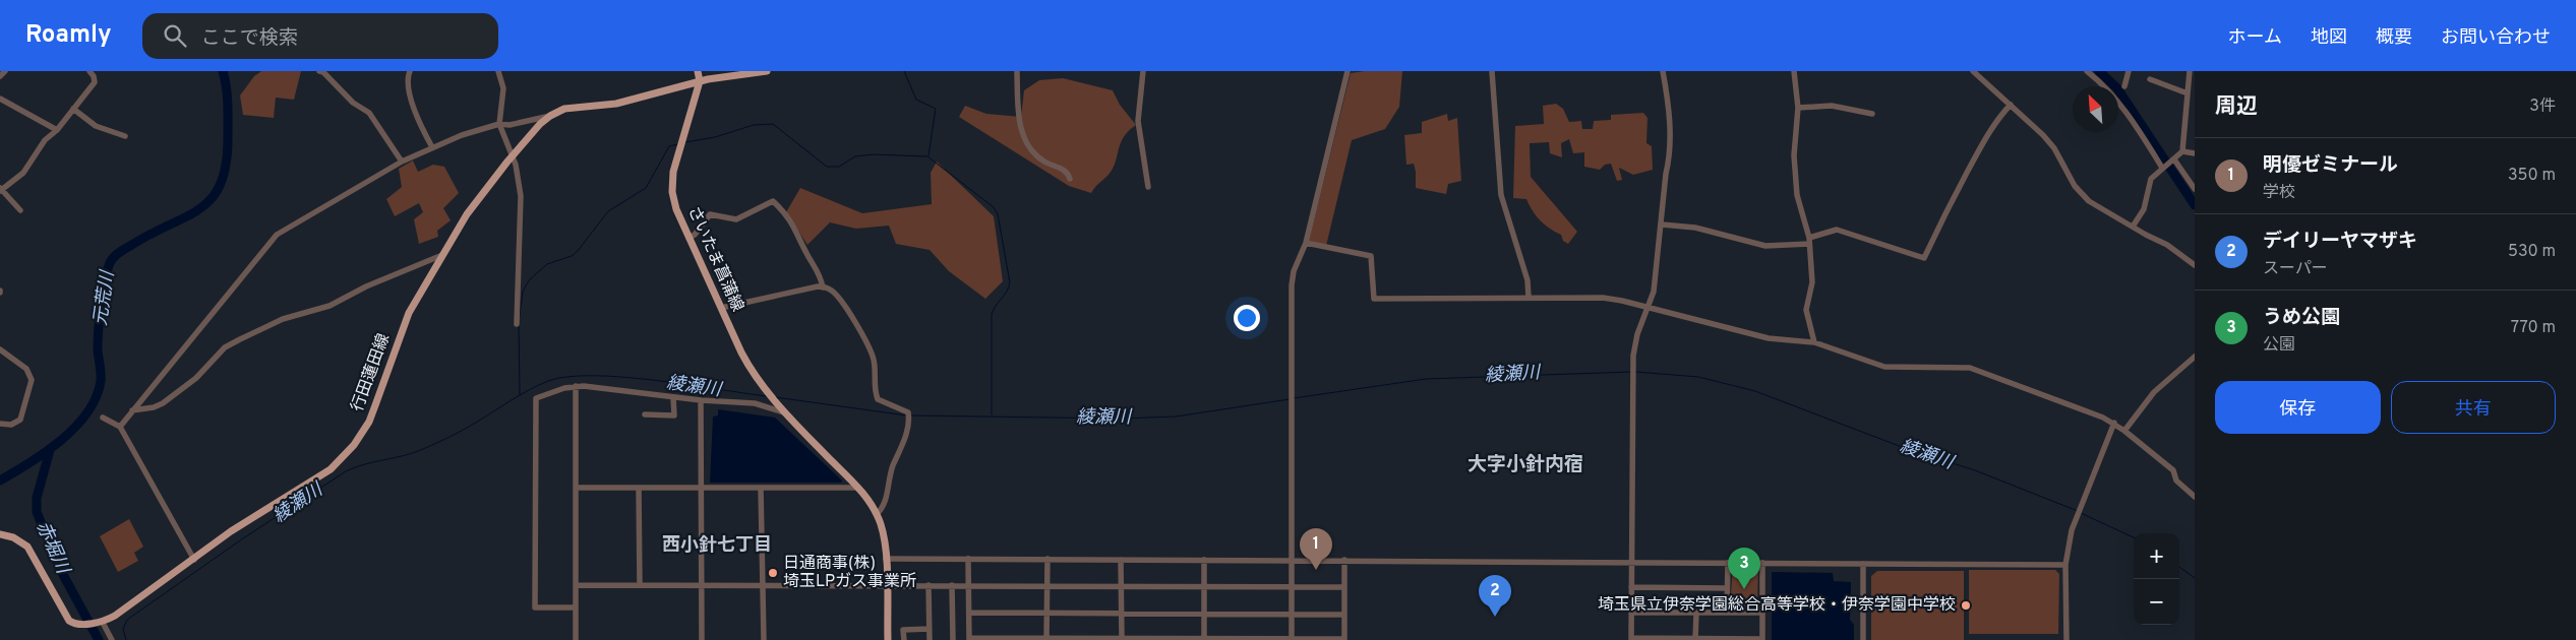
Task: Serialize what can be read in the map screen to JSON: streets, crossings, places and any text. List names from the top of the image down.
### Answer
{
  "streets": {
    "main road": ["さいたま菖蒲線", "行田蓮田線"]
  },
  "crossings": [
    ["さいたま菖蒲線", "行田蓮田線"]
  ],
  "districts": ["大字小針内宿", "西小針七丁目"],
  "water": ["元荒川", "綾瀬川", "赤堀川"],
  "places": ["日通商事(株) 埼玉LPガス事業所", "埼玉県立伊奈学園総合高等学校・伊奈学園中学校"],
  "north": "top left",
  "page": {
    "header": "Roamly",
    "search": "ここで検索",
    "nav": [
      "ホーム",
      "地図",
      "概要",
      "お問い合わせ"
    ],
    "heading": ["周辺", "3件"],
    "list": [
      {
        "mark": "1",
        "name": "明優ゼミナール",
        "note": "学校",
        "value": "350 m"
      },
      {
        "mark": "2",
        "name": "デイリーヤマザキ",
        "note": "スーパー",
        "value": "530 m"
      },
      {
        "mark": "3",
        "name": "うめ公園",
        "note": "公園",
        "value": "770 m"
      }
    ],
    "buttons": ["保存", "共有"],
    "pins": ["1", "3", "2"],
    "map_buttons": ["+", "−"]
  }
}
